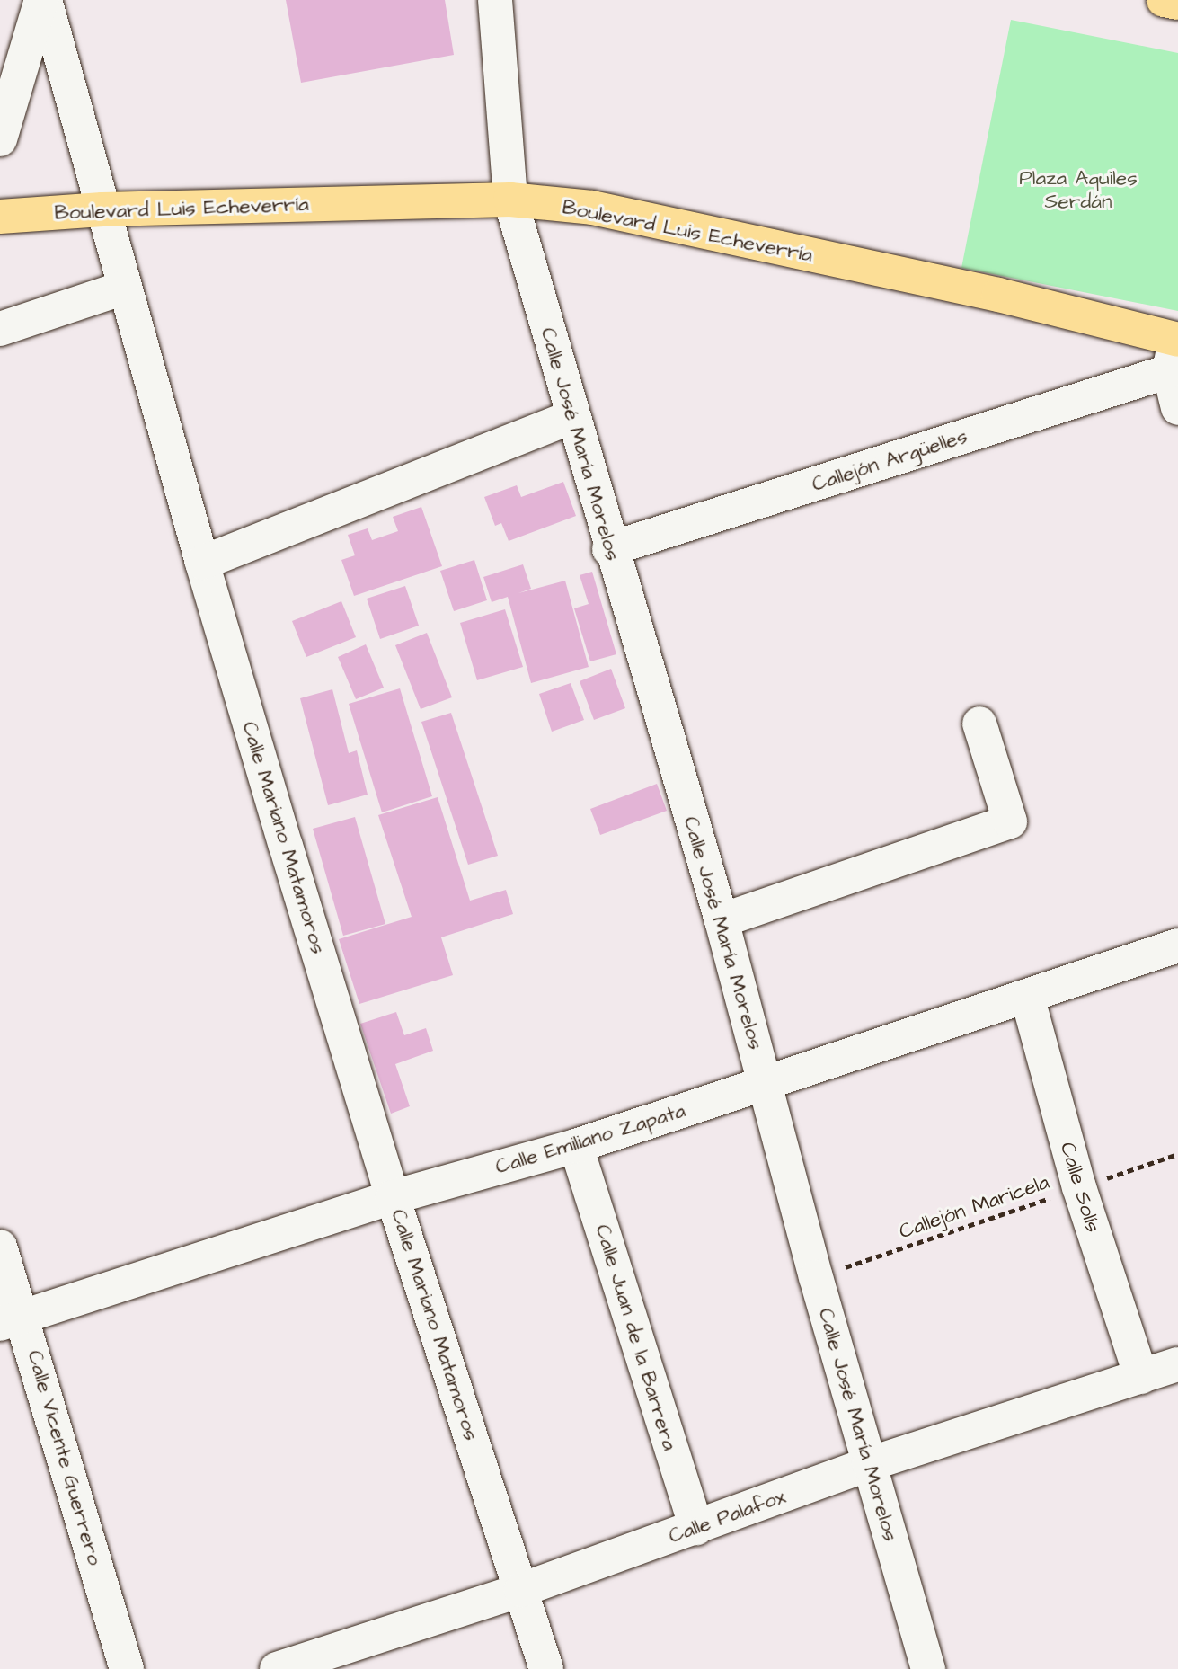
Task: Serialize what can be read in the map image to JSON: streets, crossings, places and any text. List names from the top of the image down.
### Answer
{
  "streets": {
    "main road": ["Boulevard Luis Echeverría"],
    "street": [
      "Calle José María Morelos",
      "Callejón Argüelles",
      "Calle Mariano Matamoros",
      "Calle Emiliano Zapata",
      "Calle Solís",
      "Calle Juan de la Barrera",
      "Calle Vicente Guerrero",
      "Calle Palafox"
    ],
    "path": ["Callejón Maricela"]
  },
  "crossings": [
    ["Boulevard Luis Echeverría", "Calle José María Morelos"],
    ["Boulevard Luis Echeverría", "Callejón Argüelles"],
    ["Boulevard Luis Echeverría", "Calle Mariano Matamoros"],
    ["Calle José María Morelos", "Callejón Argüelles"],
    ["Calle José María Morelos", "Calle Emiliano Zapata"],
    ["Calle José María Morelos", "Callejón Maricela"],
    ["Calle José María Morelos", "Calle Palafox"],
    ["Calle Mariano Matamoros", "Calle Emiliano Zapata"],
    ["Calle Mariano Matamoros", "Calle Palafox"],
    ["Calle Emiliano Zapata", "Calle Solís"],
    ["Calle Emiliano Zapata", "Calle Juan de la Barrera"],
    ["Calle Emiliano Zapata", "Calle Vicente Guerrero"],
    ["Calle Solís", "Callejón Maricela"],
    ["Calle Solís", "Calle Palafox"],
    ["Calle Juan de la Barrera", "Calle Palafox"]
  ],
  "parks": ["Plaza Aquiles Serdán"]
}
